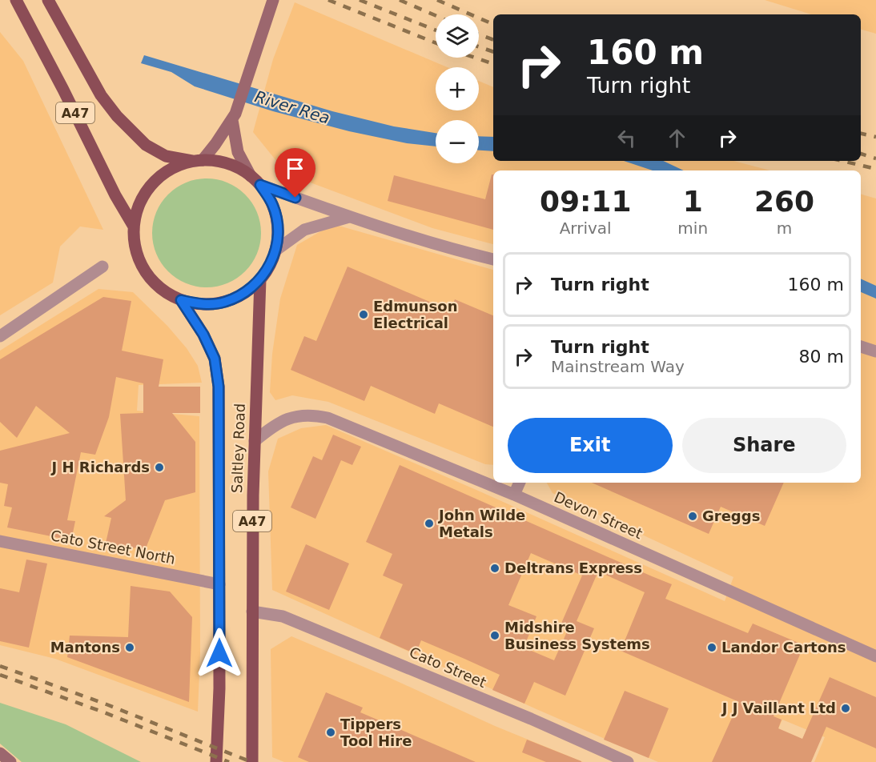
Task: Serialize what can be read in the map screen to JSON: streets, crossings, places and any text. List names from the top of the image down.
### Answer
{
  "streets": {
    "main road": ["A47", "Saltley Road"],
    "street": ["Devon Street", "Cato Street North", "Cato Street"]
  },
  "crossings": [
    ["A47", "Saltley Road"],
    ["Saltley Road", "Devon Street"],
    ["Saltley Road", "Cato Street North"],
    ["Saltley Road", "Cato Street"]
  ],
  "water": ["River Rea"],
  "places": [
    "Edmunson Electrical",
    "J H Richards",
    "Greggs",
    "John Wilde Metals",
    "Deltrans Express",
    "Midshire Business Systems",
    "Mantons",
    "Landor Cartons",
    "J J Vaillant Ltd",
    "Tippers Tool Hire"
  ],
  "page": {
    "map_buttons": ["+", "−"],
    "turn": ["160 m", "Turn right"],
    "eta": [
      "09:11",
      "Arrival",
      "1",
      "min",
      "260",
      "m"
    ],
    "list": [
      {
        "name": "Turn right",
        "value": "160 m"
      },
      {
        "name": "Turn right",
        "note": "Mainstream Way",
        "value": "80 m"
      }
    ],
    "buttons": ["Exit", "Share"]
  }
}
